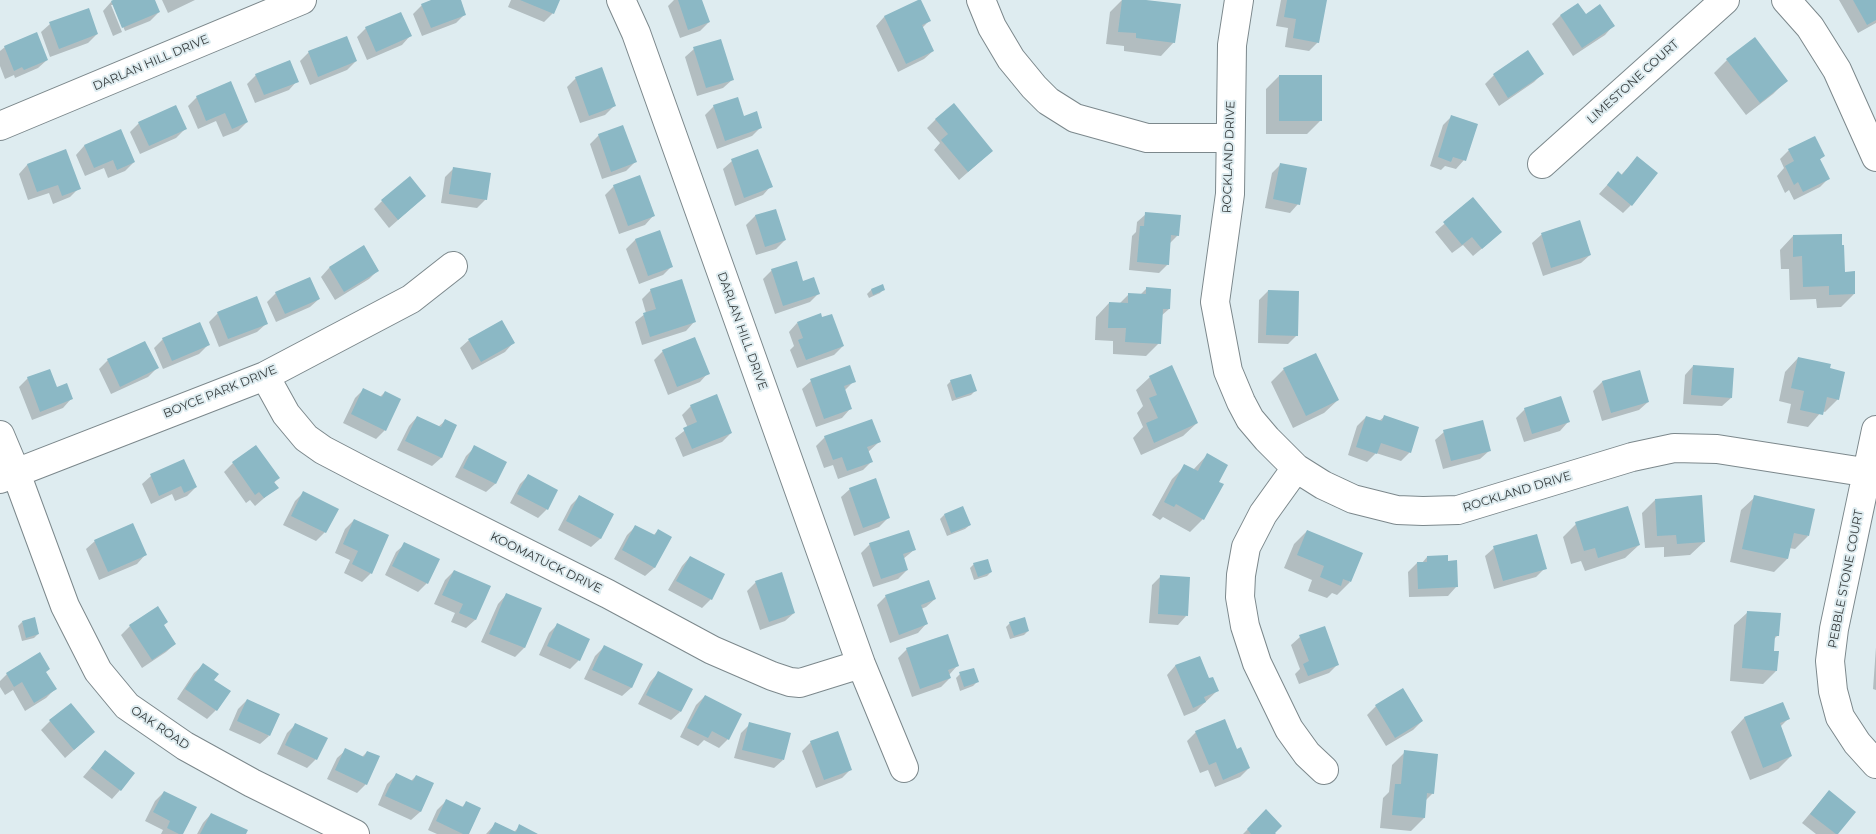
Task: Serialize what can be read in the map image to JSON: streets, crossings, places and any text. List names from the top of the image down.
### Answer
{
  "streets": {
    "street": [
      "DARLAN HILL DRIVE",
      "LIMESTONE COURT",
      "ROCKLAND DRIVE",
      "BOYCE PARK DRIVE",
      "KOOMATUCK DRIVE",
      "PEBBLE STONE COURT",
      "OAK ROAD"
    ]
  },
  "crossings": [
    ["DARLAN HILL DRIVE", "KOOMATUCK DRIVE"],
    ["ROCKLAND DRIVE", "PEBBLE STONE COURT"],
    ["BOYCE PARK DRIVE", "KOOMATUCK DRIVE"],
    ["BOYCE PARK DRIVE", "OAK ROAD"]
  ]
}
